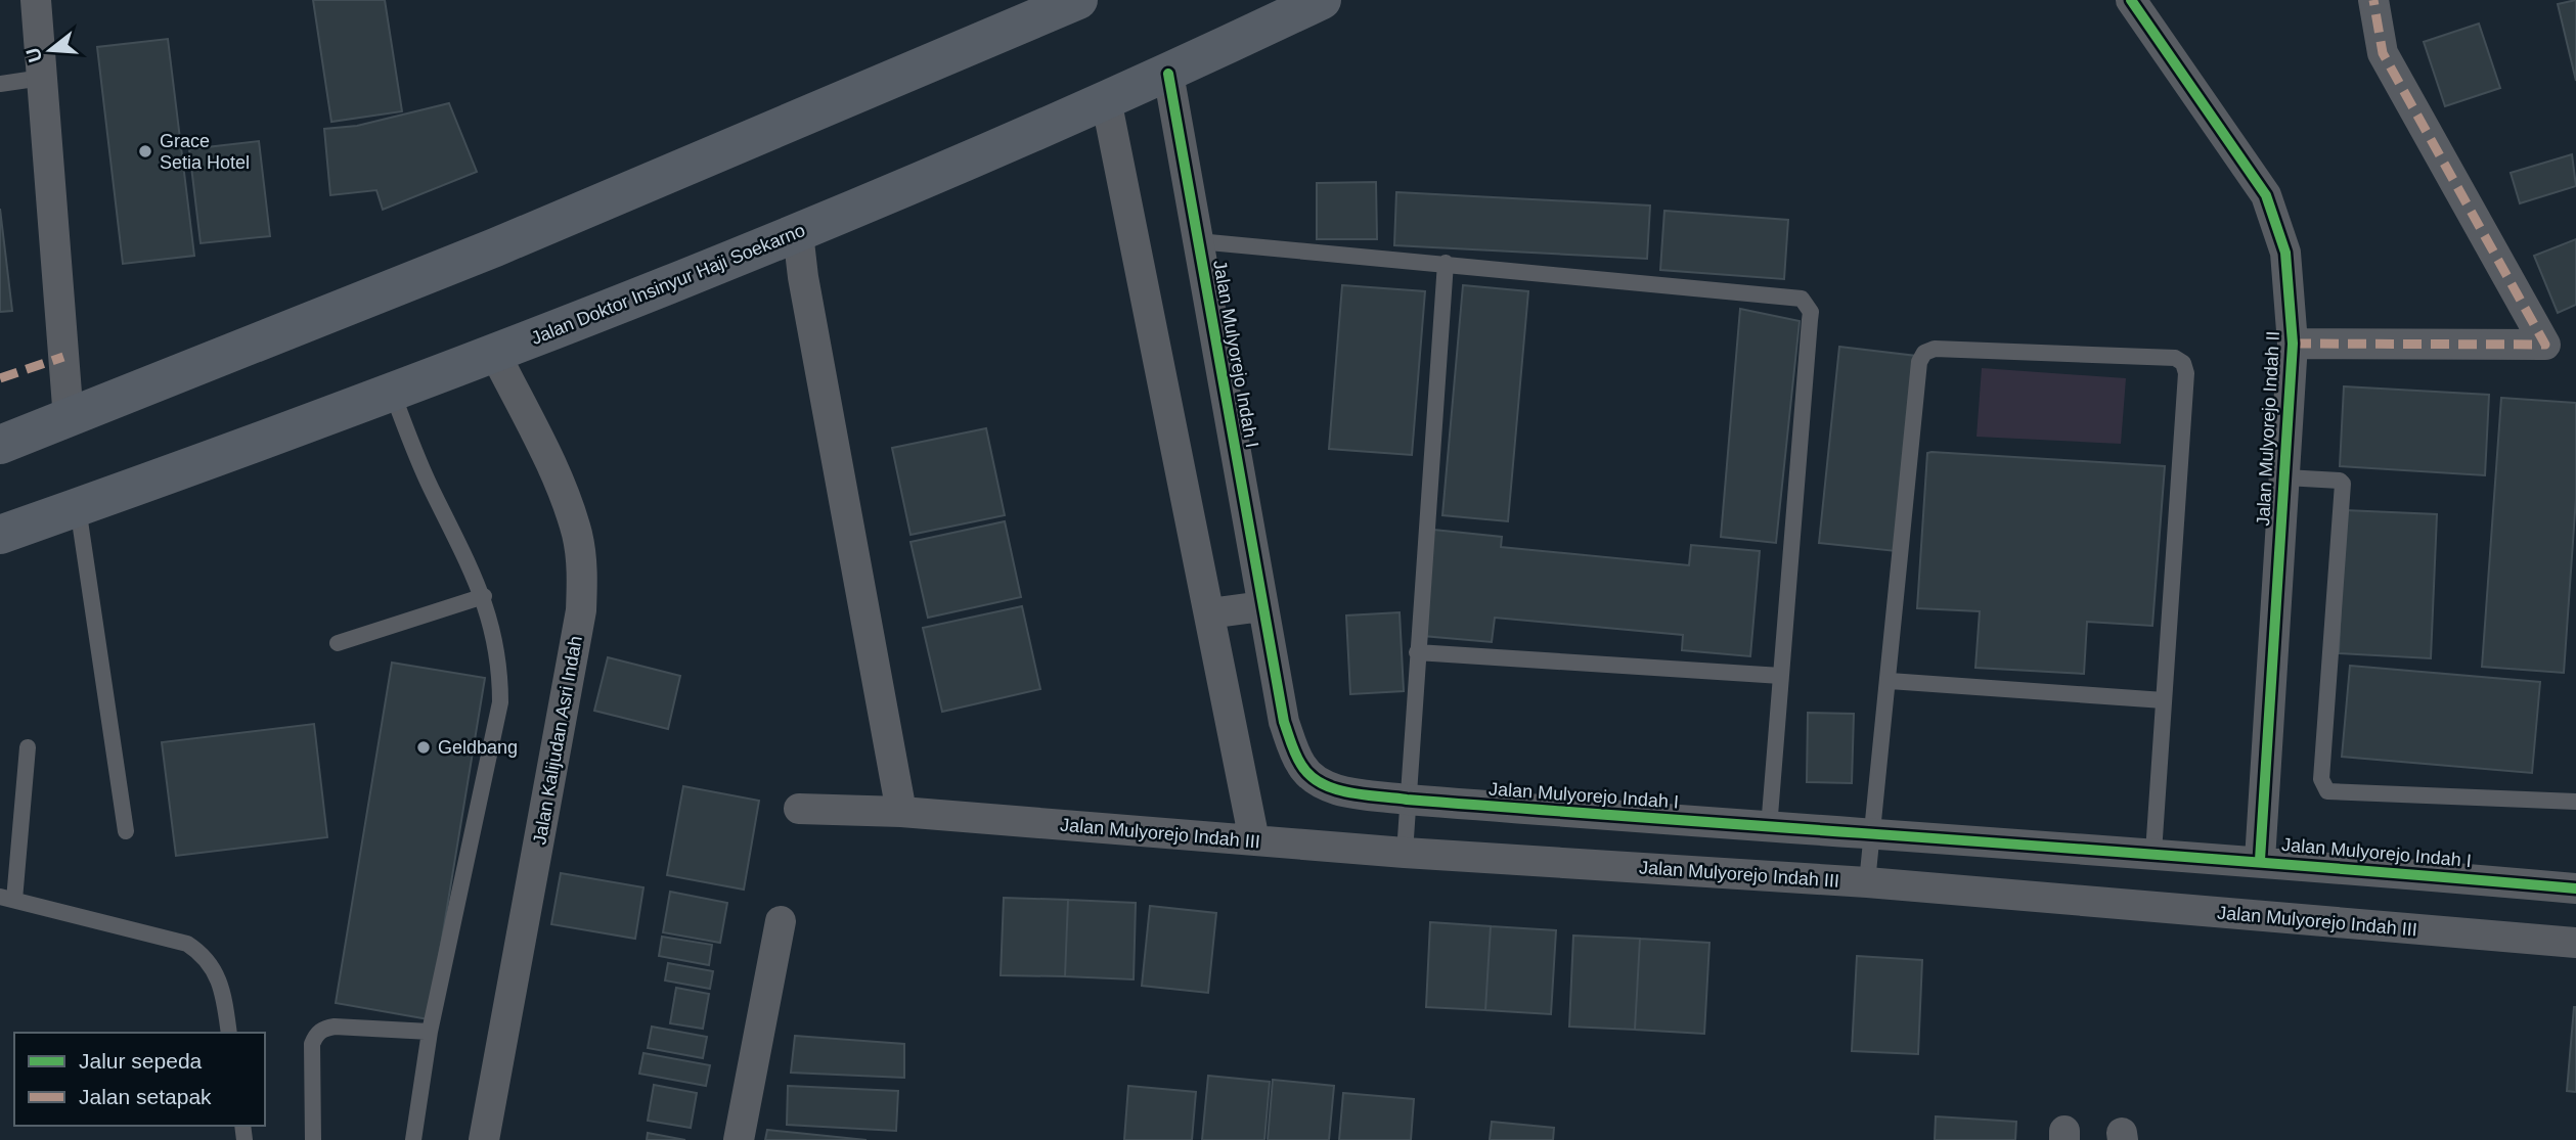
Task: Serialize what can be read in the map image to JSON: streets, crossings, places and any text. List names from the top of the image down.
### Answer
{
  "streets": {
    "main road": ["Jalan Doktor Insinyur Haji Soekarno"],
    "street": [
      "Jalan Mulyorejo Indah I",
      "Jalan Mulyorejo Indah II",
      "Jalan Kalijudan Asri Indah",
      "Jalan Mulyorejo Indah III"
    ]
  },
  "crossings": [
    ["Jalan Doktor Insinyur Haji Soekarno", "Jalan Mulyorejo Indah I"],
    ["Jalan Doktor Insinyur Haji Soekarno", "Jalan Kalijudan Asri Indah"],
    ["Jalan Mulyorejo Indah I", "Jalan Mulyorejo Indah II"]
  ],
  "places": ["Grace Setia Hotel", "Geldbang"],
  "legend": ["Jalur sepeda", "Jalan setapak"],
  "north": "left"
}
